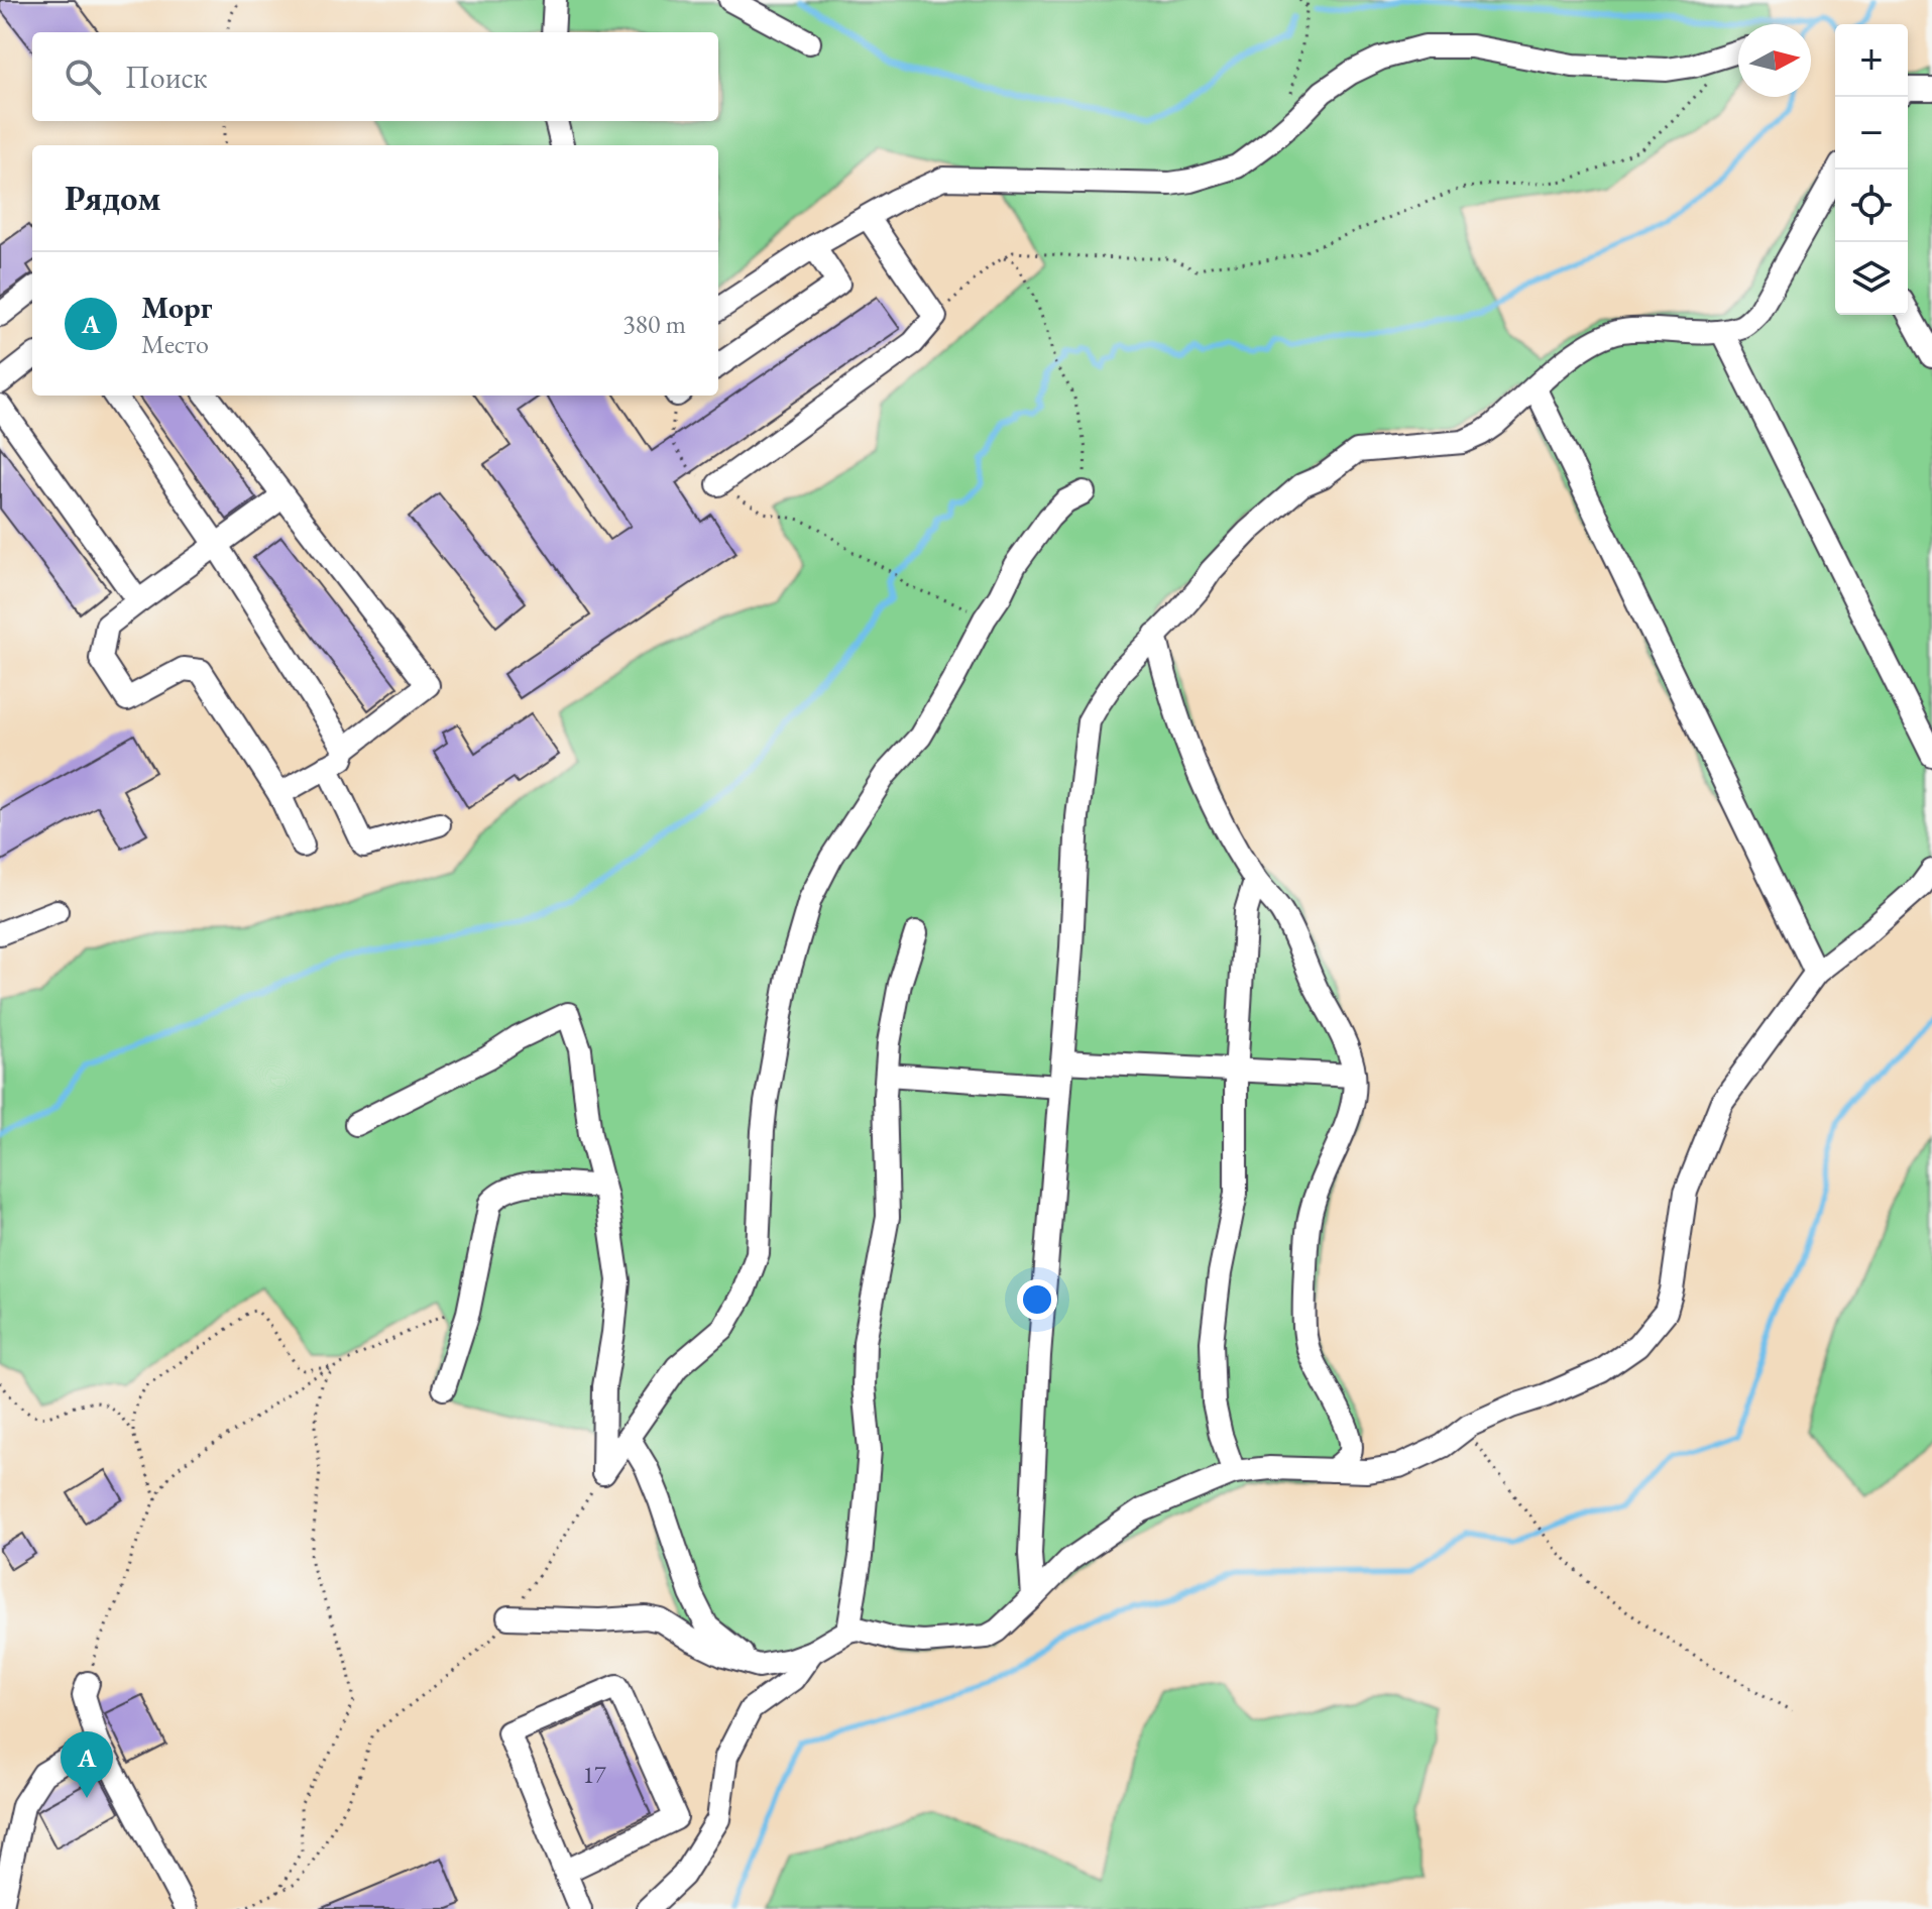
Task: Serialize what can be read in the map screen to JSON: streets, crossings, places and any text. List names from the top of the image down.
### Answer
{
  "house_numbers": ["17"],
  "north": "right",
  "page": {
    "map_buttons": ["+", "−"],
    "search": "Поиск",
    "heading": "Рядом",
    "list": [
      {
        "mark": "A",
        "name": "Морг",
        "note": "Место",
        "value": "380 m"
      }
    ],
    "pins": "A"
  }
}
